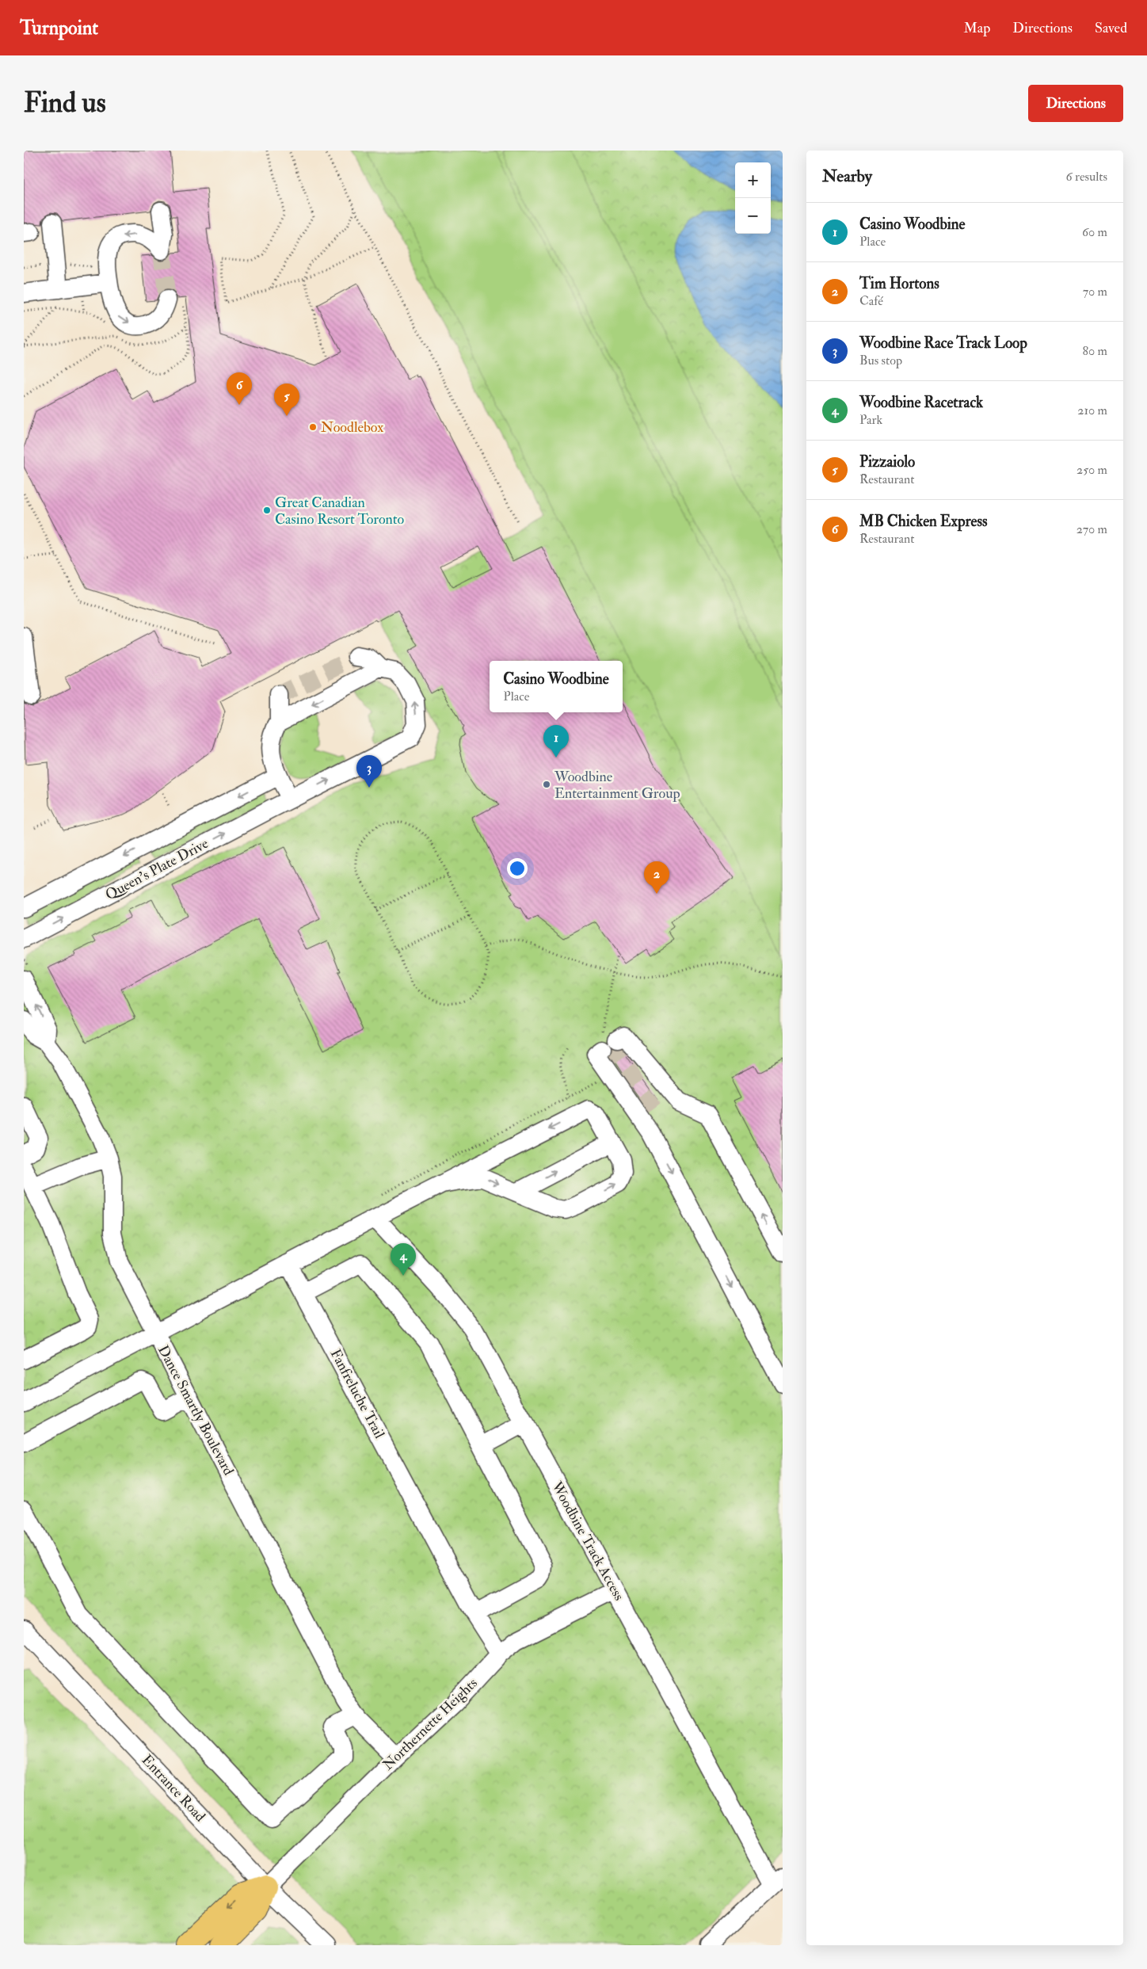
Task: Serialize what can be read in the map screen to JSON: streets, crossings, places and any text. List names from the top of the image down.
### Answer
{
  "streets": {
    "street": [
      "Queen's Plate Drive",
      "Fanfreluche Trail",
      "Dance Smartly Boulevard",
      "Woodbine Track Access",
      "Northernette Heights",
      "Entrance Road"
    ]
  },
  "crossings": [
    ["Fanfreluche Trail", "Northernette Heights"],
    ["Dance Smartly Boulevard", "Northernette Heights"],
    ["Woodbine Track Access", "Northernette Heights"],
    ["Northernette Heights", "Entrance Road"]
  ],
  "places": ["Noodlebox", "Great Canadian Casino Resort Toronto", "Woodbine Entertainment Group"],
  "page": {
    "header": "Turnpoint",
    "nav": ["Map", "Directions", "Saved"],
    "buttons": "Directions",
    "title": "Find us",
    "heading": ["Nearby", "6 results"],
    "map_buttons": ["+", "−"],
    "list": [
      {
        "mark": "1",
        "name": "Casino Woodbine",
        "note": "Place",
        "value": "60 m"
      },
      {
        "mark": "2",
        "name": "Tim Hortons",
        "note": "Café",
        "value": "70 m"
      },
      {
        "mark": "3",
        "name": "Woodbine Race Track Loop",
        "note": "Bus stop",
        "value": "80 m"
      },
      {
        "mark": "4",
        "name": "Woodbine Racetrack",
        "note": "Park",
        "value": "210 m"
      },
      {
        "mark": "5",
        "name": "Pizzaiolo",
        "note": "Restaurant",
        "value": "250 m"
      },
      {
        "mark": "6",
        "name": "MB Chicken Express",
        "note": "Restaurant",
        "value": "270 m"
      }
    ],
    "pins": [
      "6",
      "5",
      "1",
      "3",
      "2",
      "4"
    ],
    "popup": ["Casino Woodbine", "Place"]
  }
}
